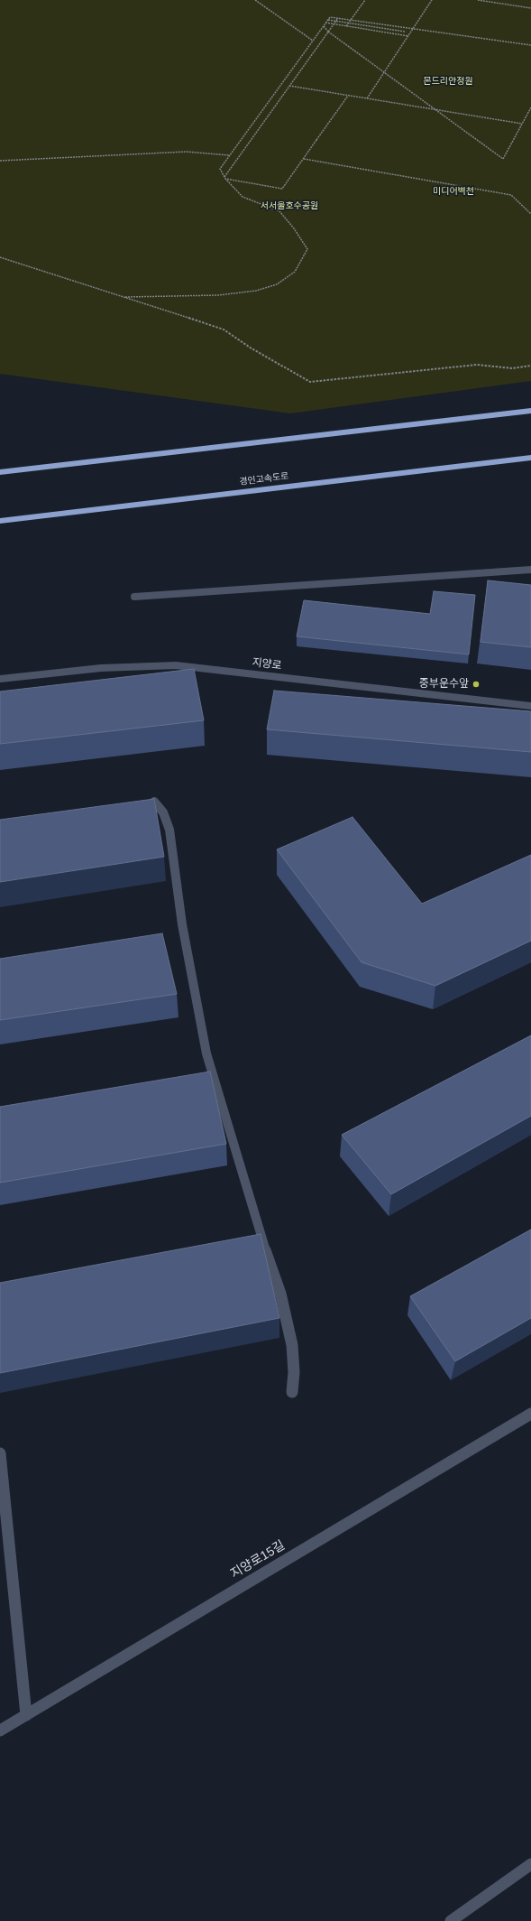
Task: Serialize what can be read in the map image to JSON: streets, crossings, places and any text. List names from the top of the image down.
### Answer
{
  "streets": {
    "highway": ["경인고속도로"],
    "street": ["지양로", "지양로15길"]
  },
  "parks": ["몬드리안정원", "미디어벽천", "서서울호수공원"],
  "places": ["중부운수앞"]
}
